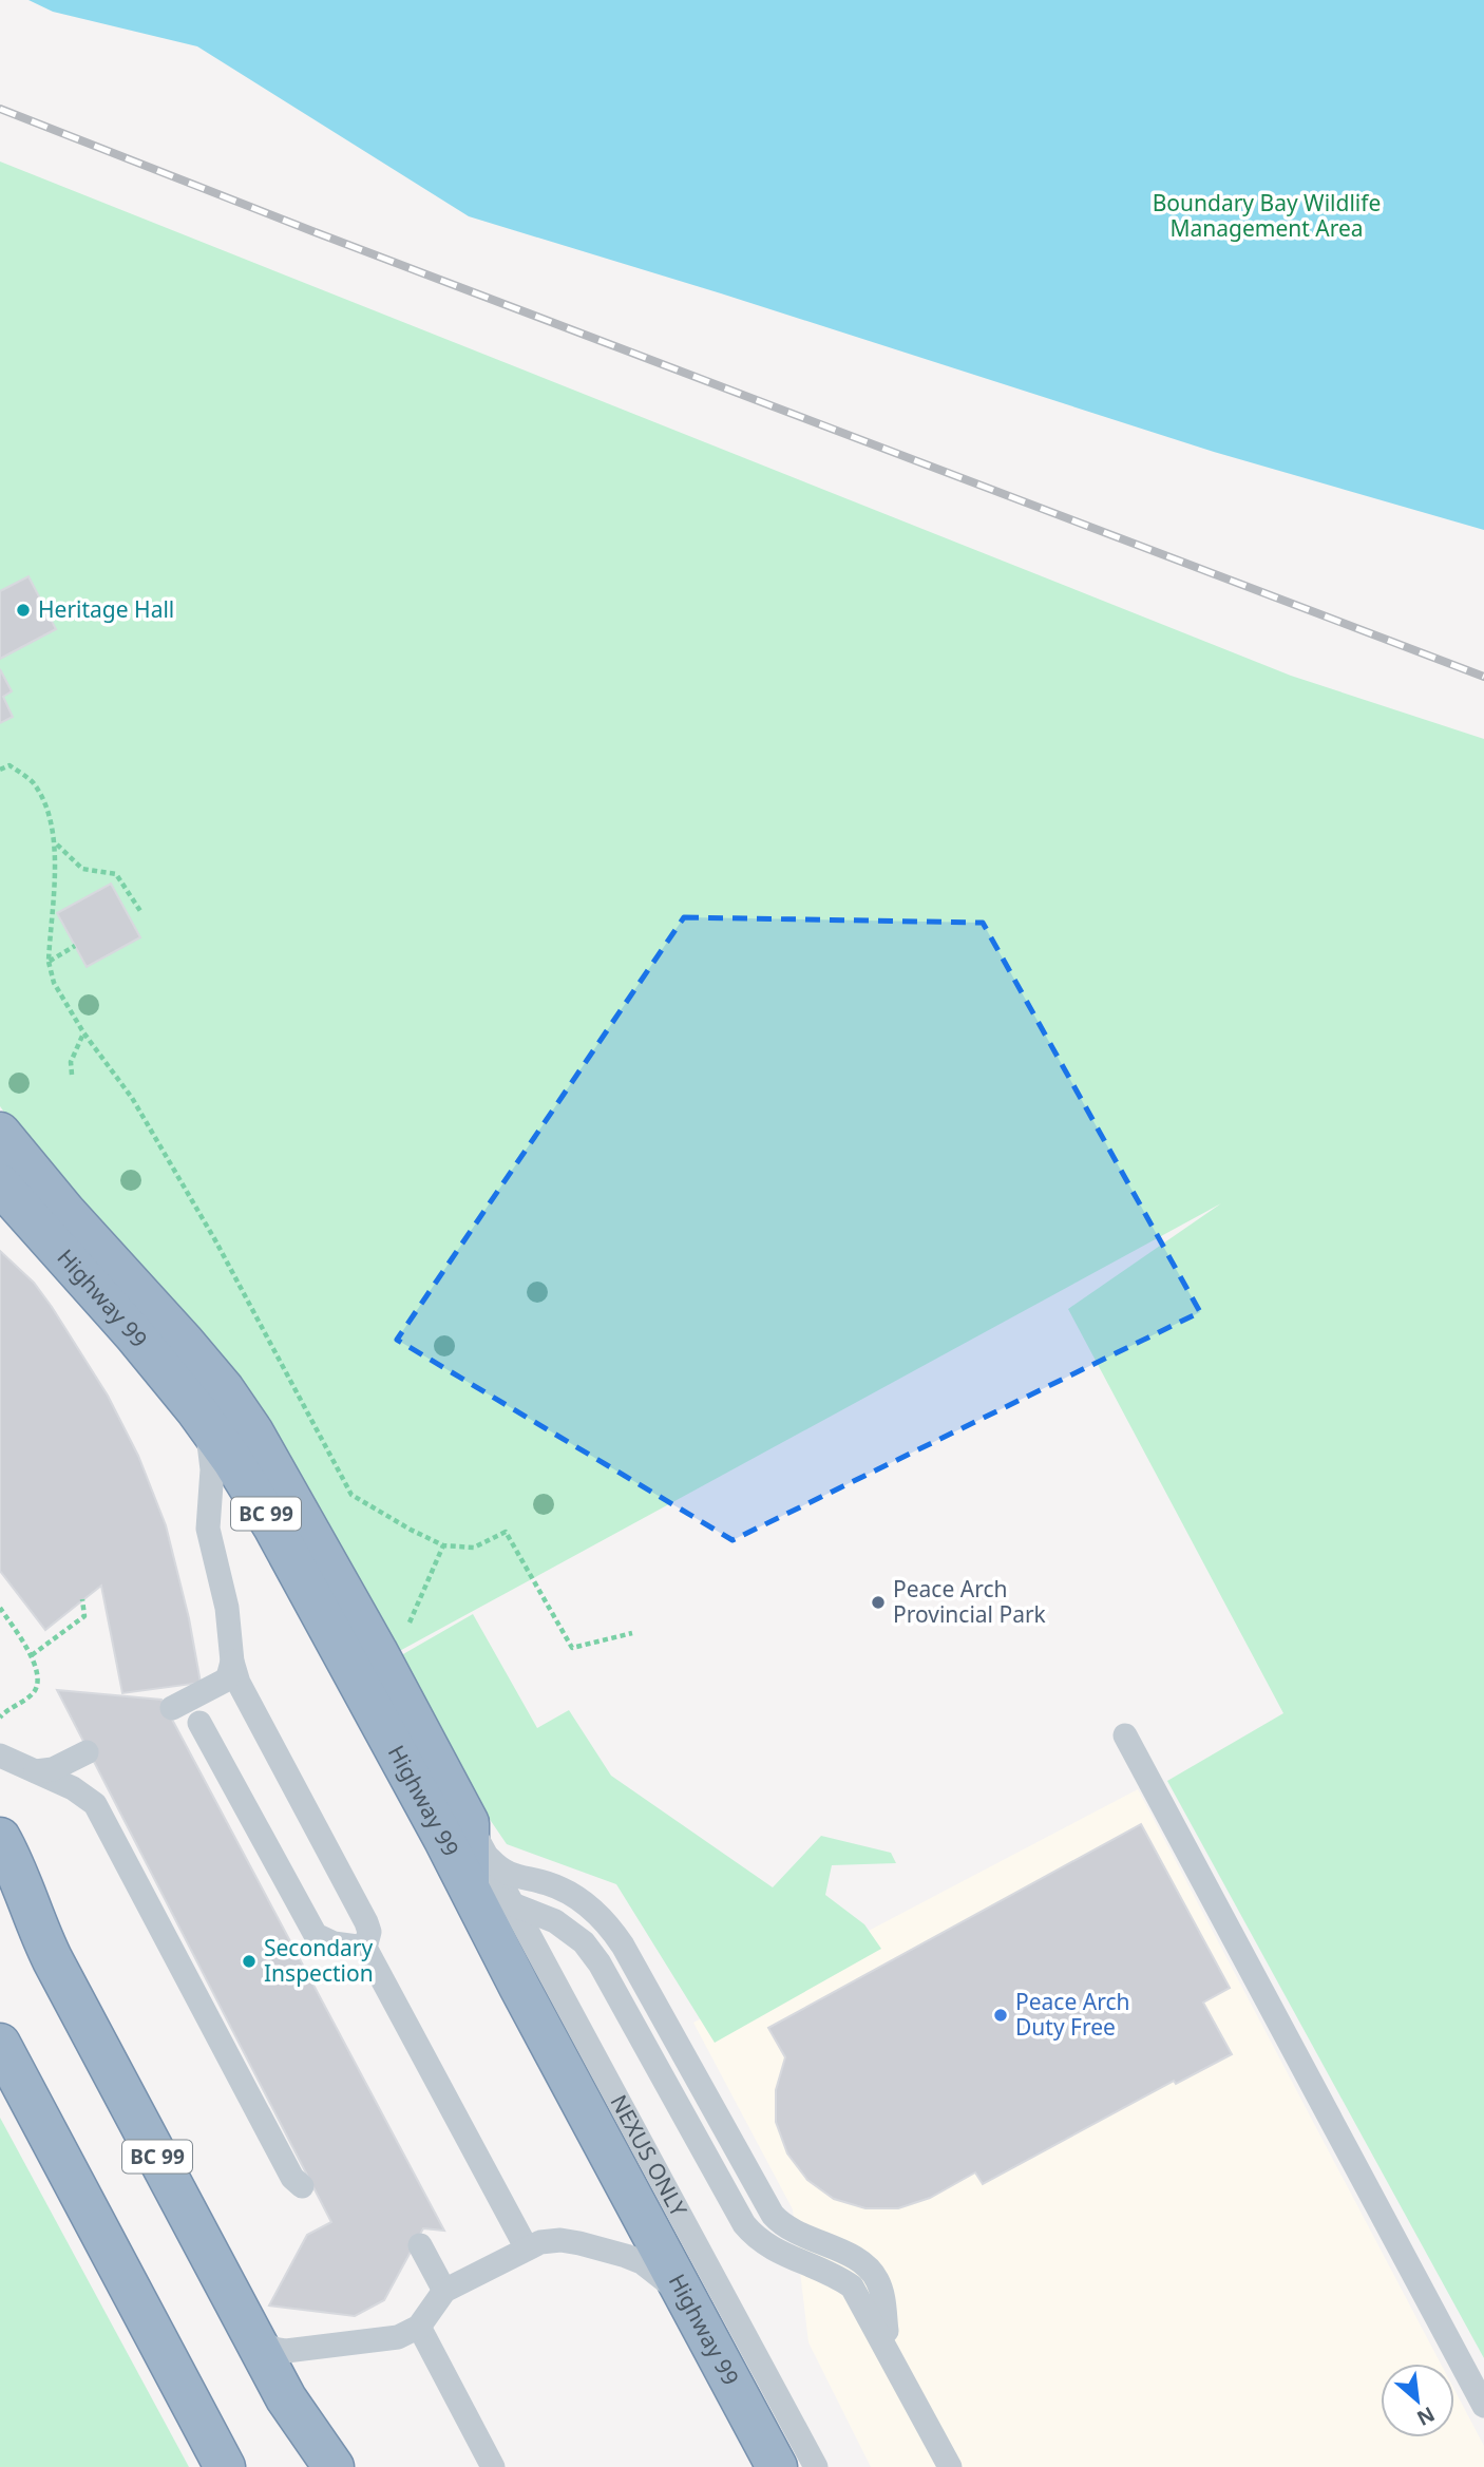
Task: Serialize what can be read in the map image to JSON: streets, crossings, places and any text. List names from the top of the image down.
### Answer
{
  "streets": {
    "highway": ["Highway 99", "BC 99"],
    "lane": ["NEXUS ONLY"]
  },
  "crossings": [
    ["Highway 99", "BC 99"],
    ["BC 99", "NEXUS ONLY"]
  ],
  "parks": ["Boundary Bay Wildlife Management Area"],
  "places": [
    "Heritage Hall",
    "Peace Arch Provincial Park",
    "Secondary Inspection",
    "Peace Arch Duty Free"
  ],
  "north": "bottom right"
}
